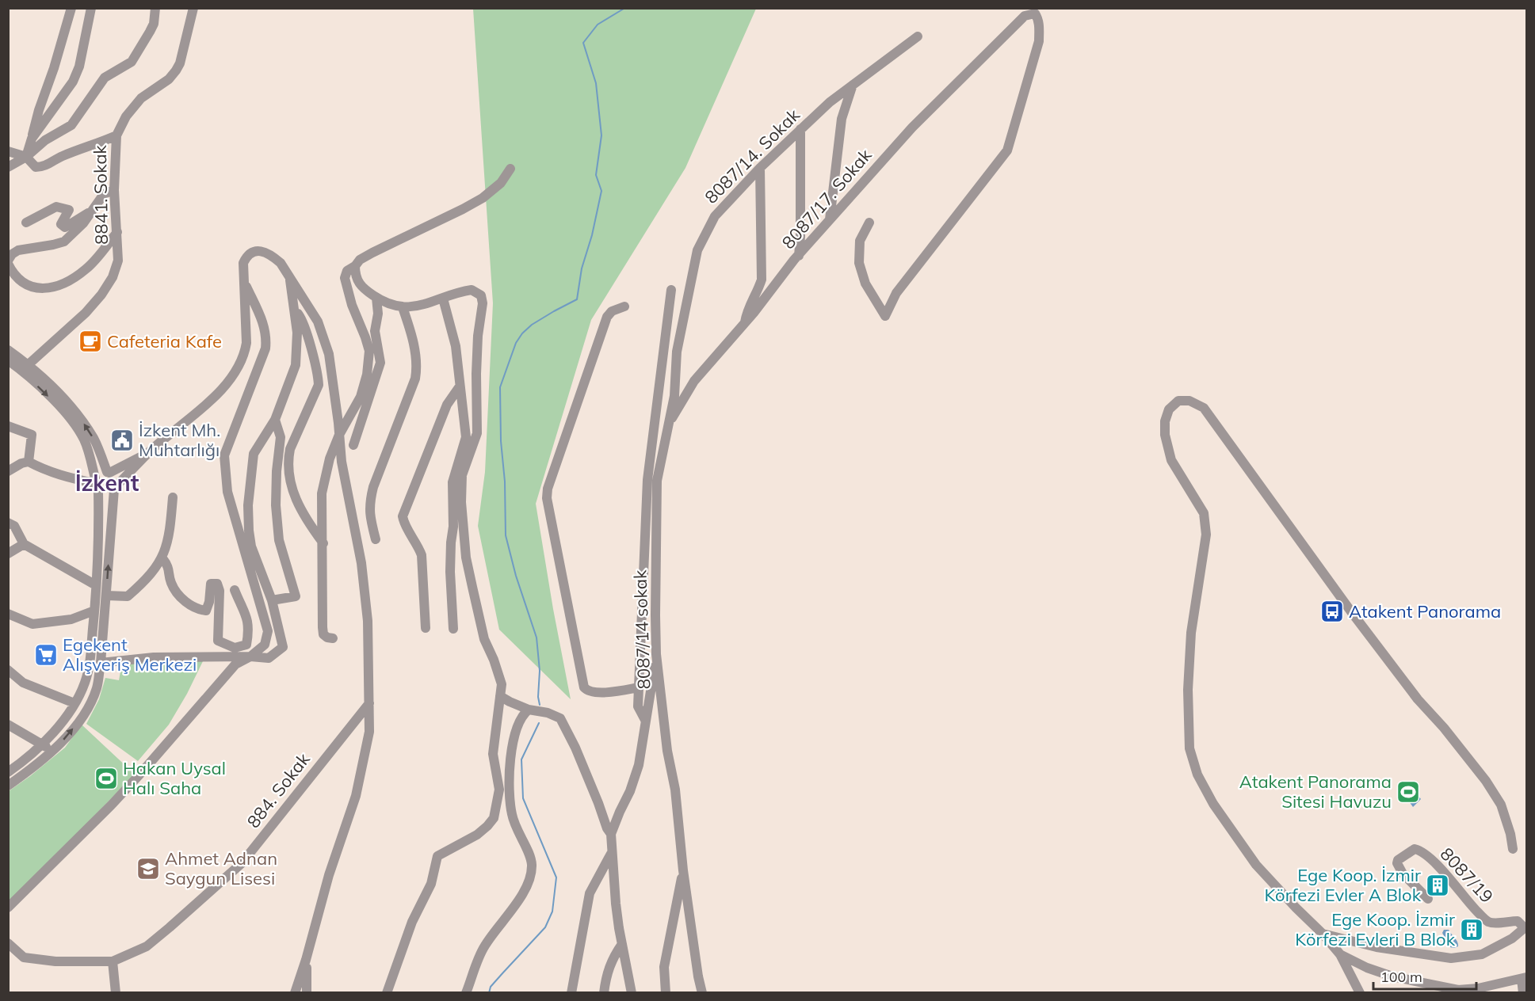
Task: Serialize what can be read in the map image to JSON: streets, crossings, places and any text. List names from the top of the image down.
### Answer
{
  "streets": {
    "street": [
      "8087/14. Sokak",
      "8841. Sokak",
      "8087/17. Sokak",
      "8087/14 sokak",
      "884. Sokak",
      "8087/19"
    ]
  },
  "crossings": [
    ["8087/14. Sokak", "8087/17. Sokak"],
    ["8087/14. Sokak", "8087/14 sokak"],
    ["8087/17. Sokak", "8087/14 sokak"]
  ],
  "districts": ["İzkent"],
  "places": {
    "cafe": ["Cafeteria Kafe"],
    "public building": ["İzkent Mh. Muhtarlığı"],
    "bus stop": ["Atakent Panorama"],
    "supermarket": ["Egekent Alışveriş Merkezi"],
    "sports": ["Hakan Uysal Halı Saha", "Atakent Panorama Sitesi Havuzu"],
    "school or university": ["Ahmet Adnan Saygun Lisesi"],
    "building": ["Ege Koop. İzmir Körfezi Evler A Blok", "Ege Koop. İzmir Körfezi Evleri B Blok"]
  },
  "scale_bar": "100 m"
}
